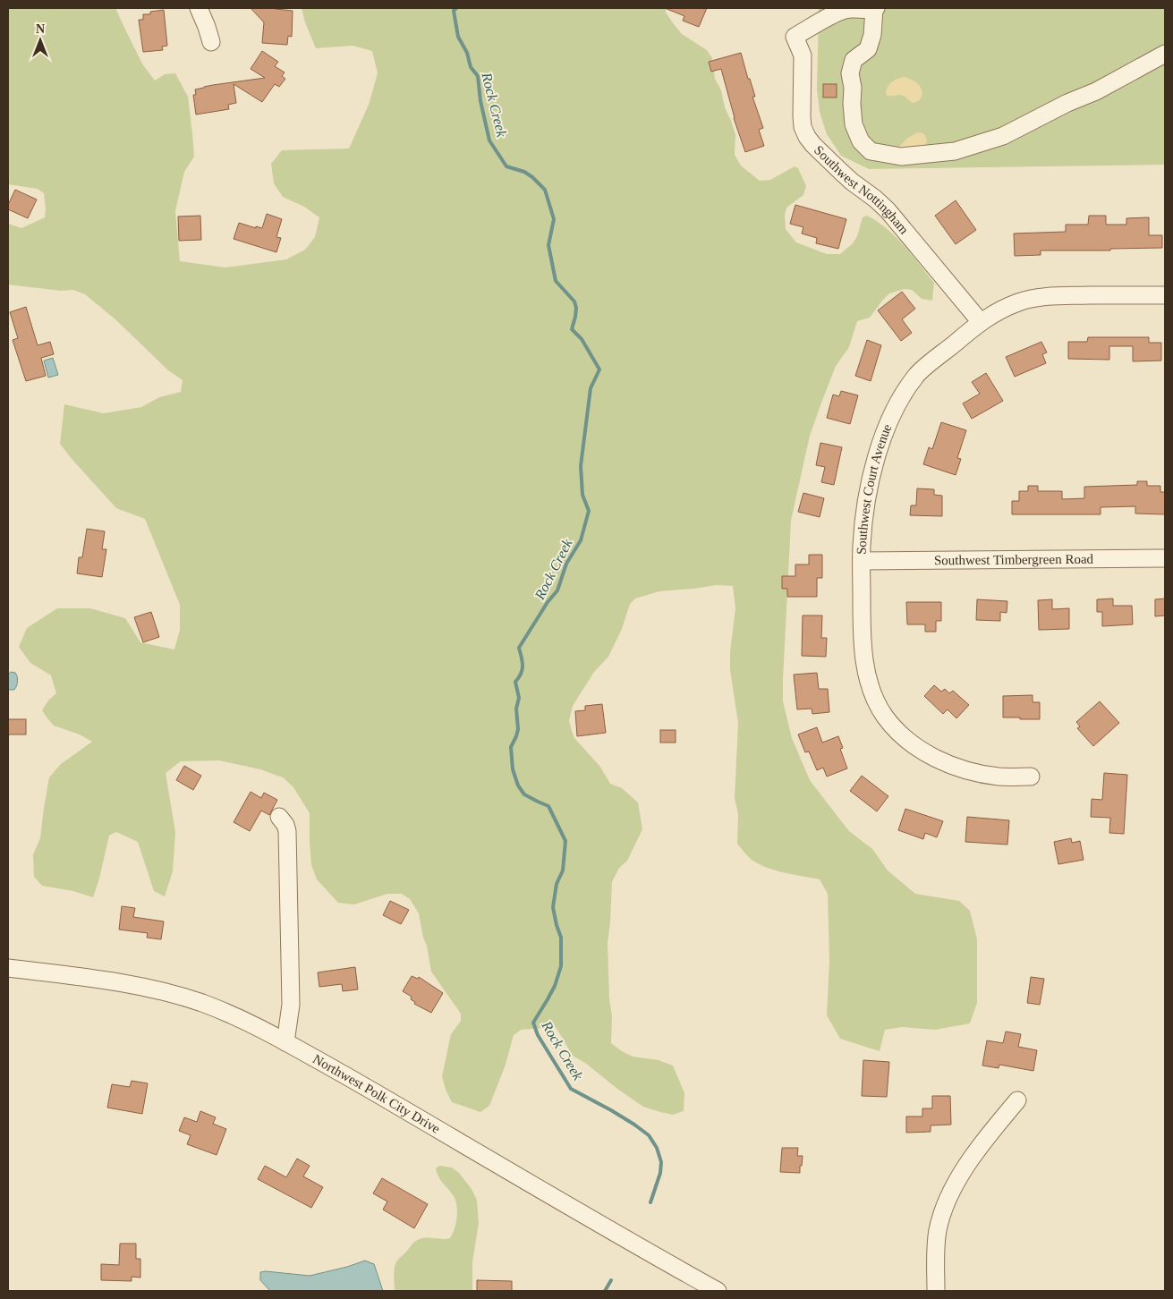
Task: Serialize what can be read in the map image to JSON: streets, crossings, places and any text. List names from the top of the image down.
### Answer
{
  "streets": {
    "street": [
      "Southwest Nottingham",
      "Southwest Court Avenue",
      "Southwest Timbergreen Road",
      "Northwest Polk City Drive"
    ]
  },
  "crossings": [
    ["Southwest Nottingham", "Southwest Court Avenue"],
    ["Southwest Court Avenue", "Southwest Timbergreen Road"]
  ],
  "water": ["Rock Creek"],
  "north": "top"
}
